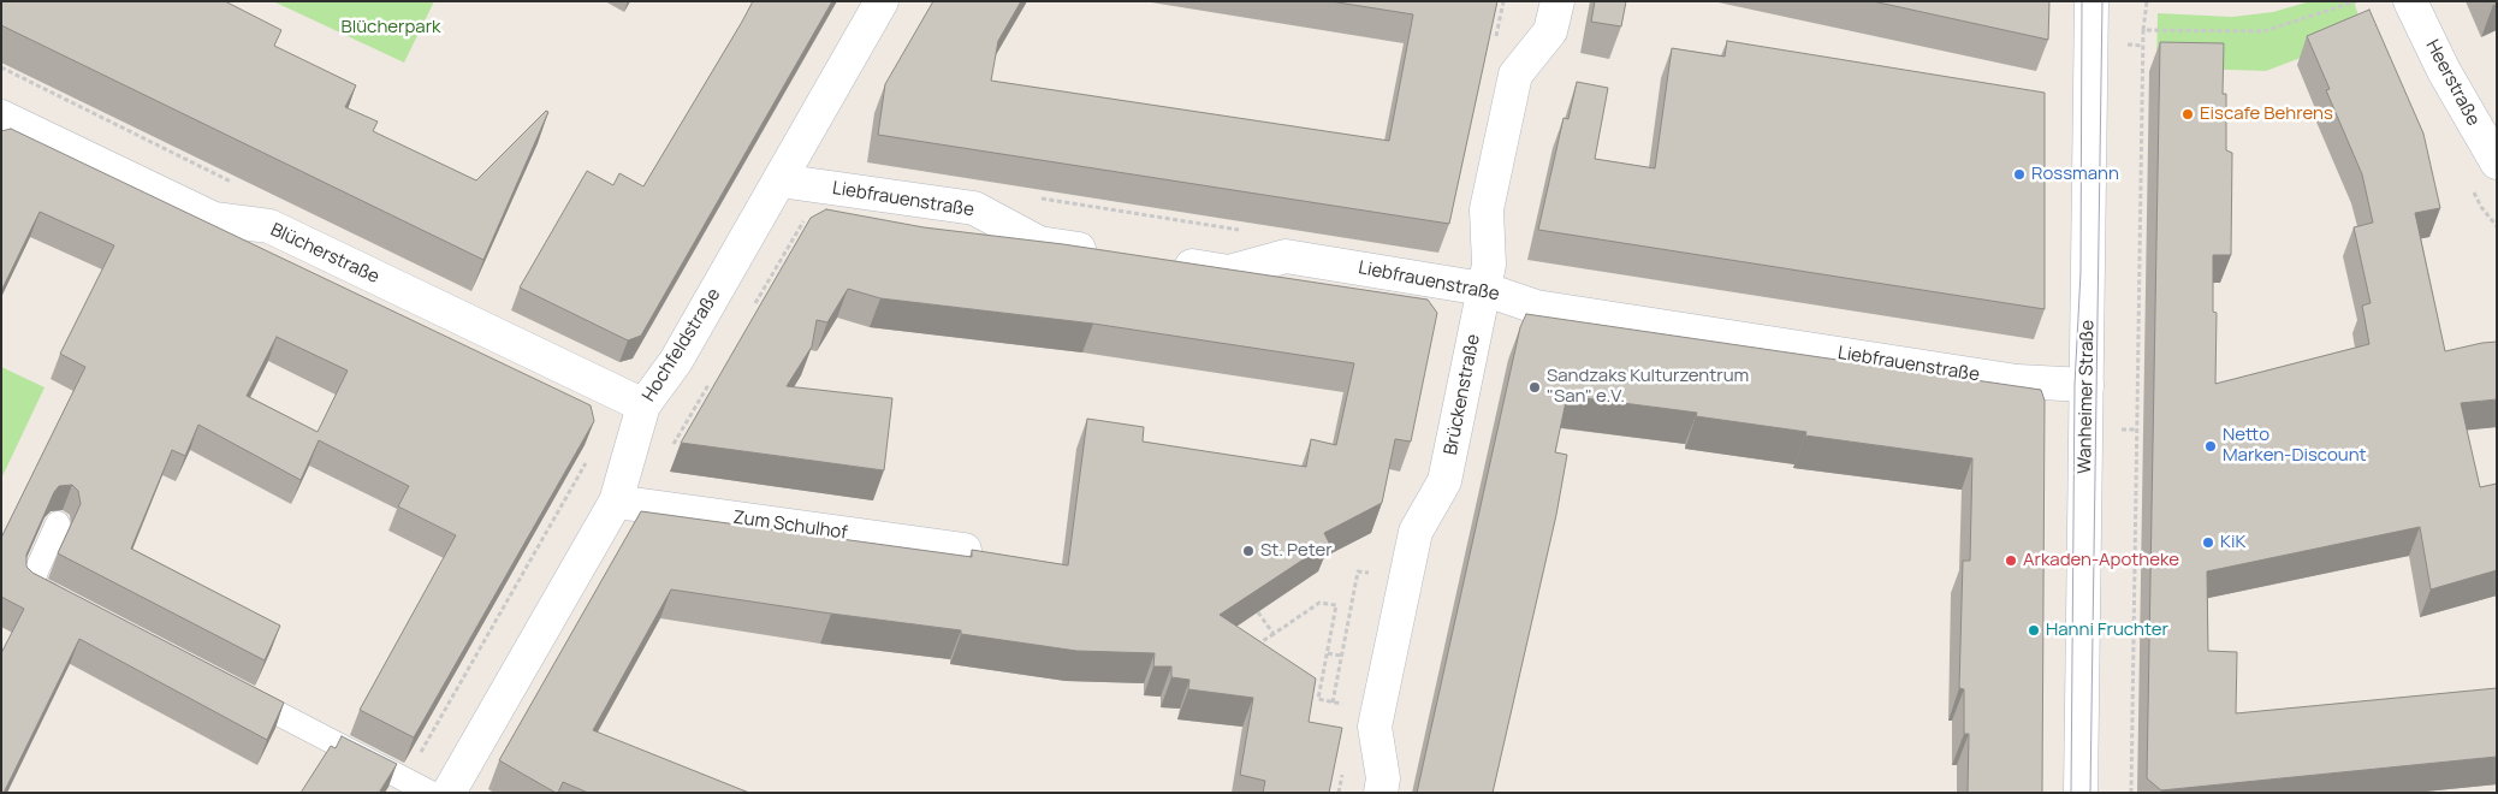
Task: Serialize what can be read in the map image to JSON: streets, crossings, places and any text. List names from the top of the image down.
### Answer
{
  "streets": {
    "street": [
      "Heerstraße",
      "Liebfrauenstraße",
      "Blücherstraße",
      "Hochfeldstraße",
      "Brückenstraße",
      "Wanheimer Straße",
      "Zum Schulhof"
    ]
  },
  "crossings": [
    ["Liebfrauenstraße", "Hochfeldstraße"],
    ["Liebfrauenstraße", "Brückenstraße"],
    ["Liebfrauenstraße", "Wanheimer Straße"],
    ["Blücherstraße", "Hochfeldstraße"],
    ["Hochfeldstraße", "Zum Schulhof"]
  ],
  "parks": ["Blücherpark"],
  "places": [
    "Eiscafe Behrens",
    "Rossmann",
    "Sandzaks Kulturzentrum \"San\" e.V.",
    "Netto Marken-Discount",
    "KiK",
    "St. Peter",
    "Arkaden-Apotheke",
    "Hanni Fruchter"
  ]
}
